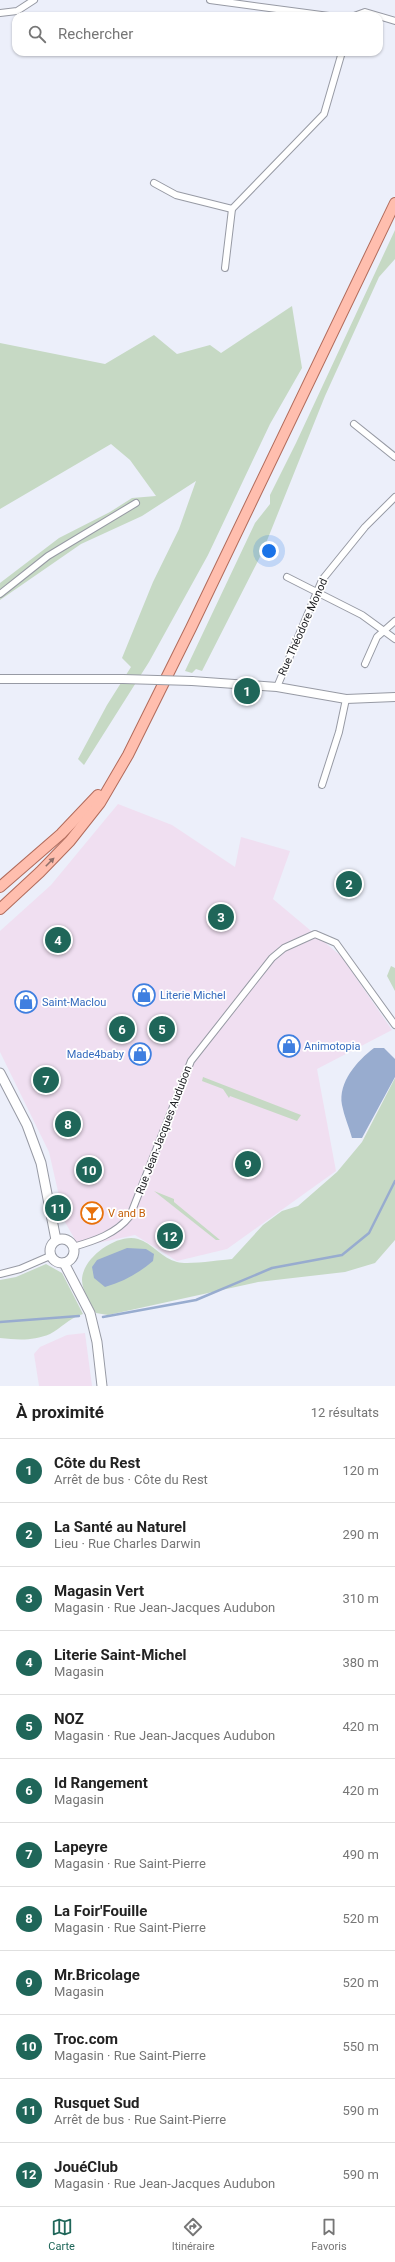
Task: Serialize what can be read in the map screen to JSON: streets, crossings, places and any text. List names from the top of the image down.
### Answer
{
  "streets": {
    "street": ["Rue Théodore Monod", "Rue Jean-Jacques Audubon"]
  },
  "places": {
    "shop": [
      "Literie Michel",
      "Saint-Maclou",
      "Animotopia",
      "Made4baby"
    ],
    "bar": ["V and B"]
  },
  "page": {
    "search": "Rechercher",
    "pins": [
      "1",
      "2",
      "3",
      "4",
      "5",
      "6",
      "7",
      "8",
      "9",
      "10",
      "11",
      "12"
    ],
    "heading": ["À proximité", "12 résultats"],
    "list": [
      {
        "mark": "1",
        "name": "Côte du Rest",
        "note": "Arrêt de bus · Côte du Rest",
        "value": "120 m"
      },
      {
        "mark": "2",
        "name": "La Santé au Naturel",
        "note": "Lieu · Rue Charles Darwin",
        "value": "290 m"
      },
      {
        "mark": "3",
        "name": "Magasin Vert",
        "note": "Magasin · Rue Jean-Jacques Audubon",
        "value": "310 m"
      },
      {
        "mark": "4",
        "name": "Literie Saint-Michel",
        "note": "Magasin",
        "value": "380 m"
      },
      {
        "mark": "5",
        "name": "NOZ",
        "note": "Magasin · Rue Jean-Jacques Audubon",
        "value": "420 m"
      },
      {
        "mark": "6",
        "name": "Id Rangement",
        "note": "Magasin",
        "value": "420 m"
      },
      {
        "mark": "7",
        "name": "Lapeyre",
        "note": "Magasin · Rue Saint-Pierre",
        "value": "490 m"
      },
      {
        "mark": "8",
        "name": "La Foir'Fouille",
        "note": "Magasin · Rue Saint-Pierre",
        "value": "520 m"
      },
      {
        "mark": "9",
        "name": "Mr.Bricolage",
        "note": "Magasin",
        "value": "520 m"
      },
      {
        "mark": "10",
        "name": "Troc.com",
        "note": "Magasin · Rue Saint-Pierre",
        "value": "550 m"
      },
      {
        "mark": "11",
        "name": "Rusquet Sud",
        "note": "Arrêt de bus · Rue Saint-Pierre",
        "value": "590 m"
      },
      {
        "mark": "12",
        "name": "JouéClub",
        "note": "Magasin · Rue Jean-Jacques Audubon",
        "value": "590 m"
      }
    ],
    "nav": ["Carte", "Itinéraire", "Favoris"]
  }
}
